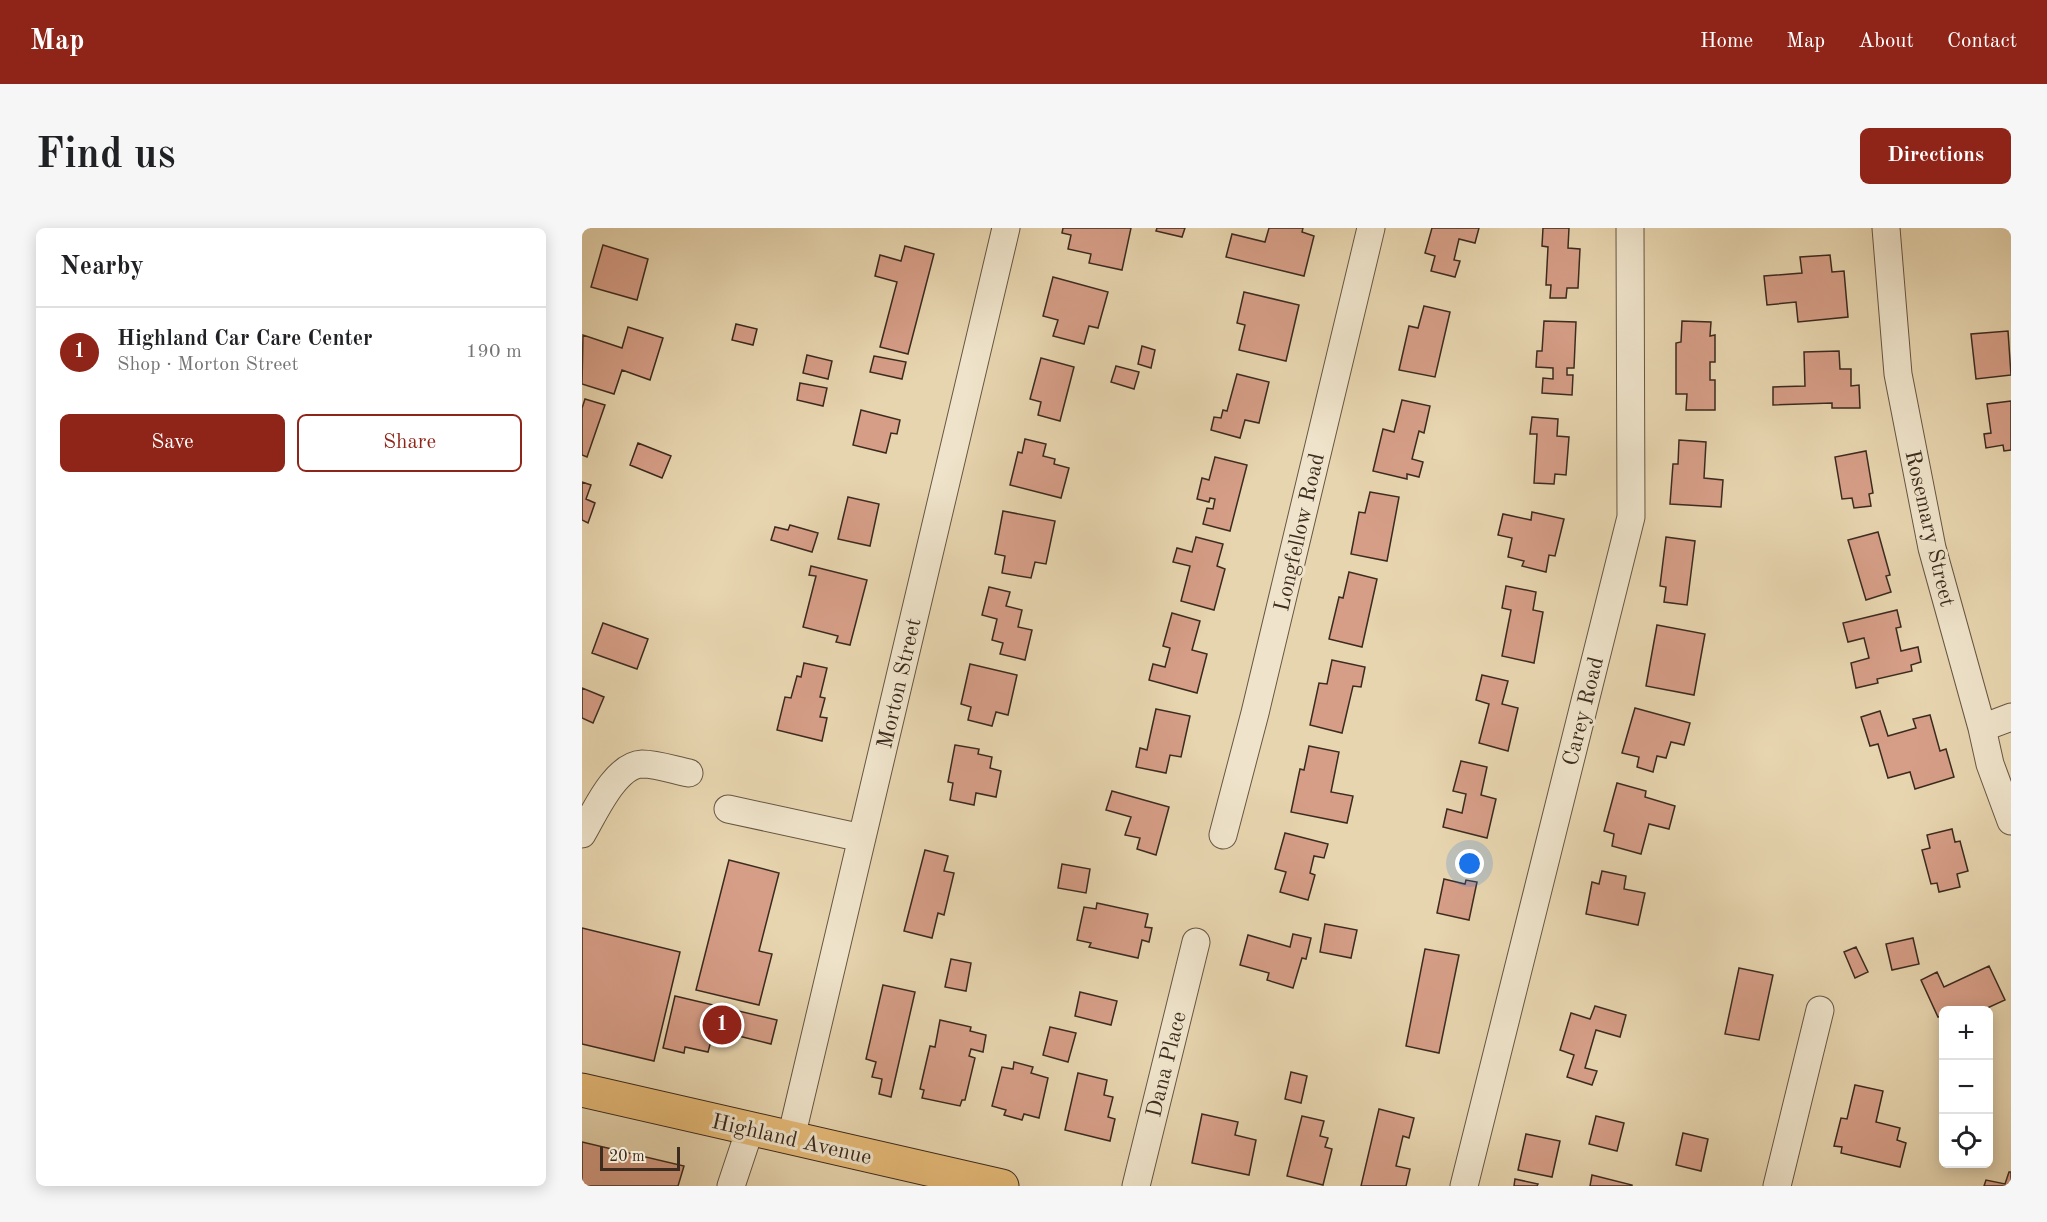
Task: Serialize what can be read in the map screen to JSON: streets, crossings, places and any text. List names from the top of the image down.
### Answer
{
  "streets": {
    "main road": ["Highland Avenue"],
    "street": [
      "Rosemary Street",
      "Longfellow Road",
      "Morton Street",
      "Carey Road",
      "Dana Place"
    ]
  },
  "crossings": [
    ["Morton Street", "Highland Avenue"]
  ],
  "scale_bar": "20 m",
  "page": {
    "header": "Map",
    "nav": [
      "Home",
      "Map",
      "About",
      "Contact"
    ],
    "buttons": [
      "Directions",
      ["Save", "Share"]
    ],
    "title": "Find us",
    "heading": "Nearby",
    "list": [
      {
        "mark": "1",
        "name": "Highland Car Care Center",
        "note": "Shop · Morton Street",
        "value": "190 m"
      }
    ],
    "pins": "1",
    "map_buttons": ["+", "−"],
    "scale": "20 m"
  }
}
